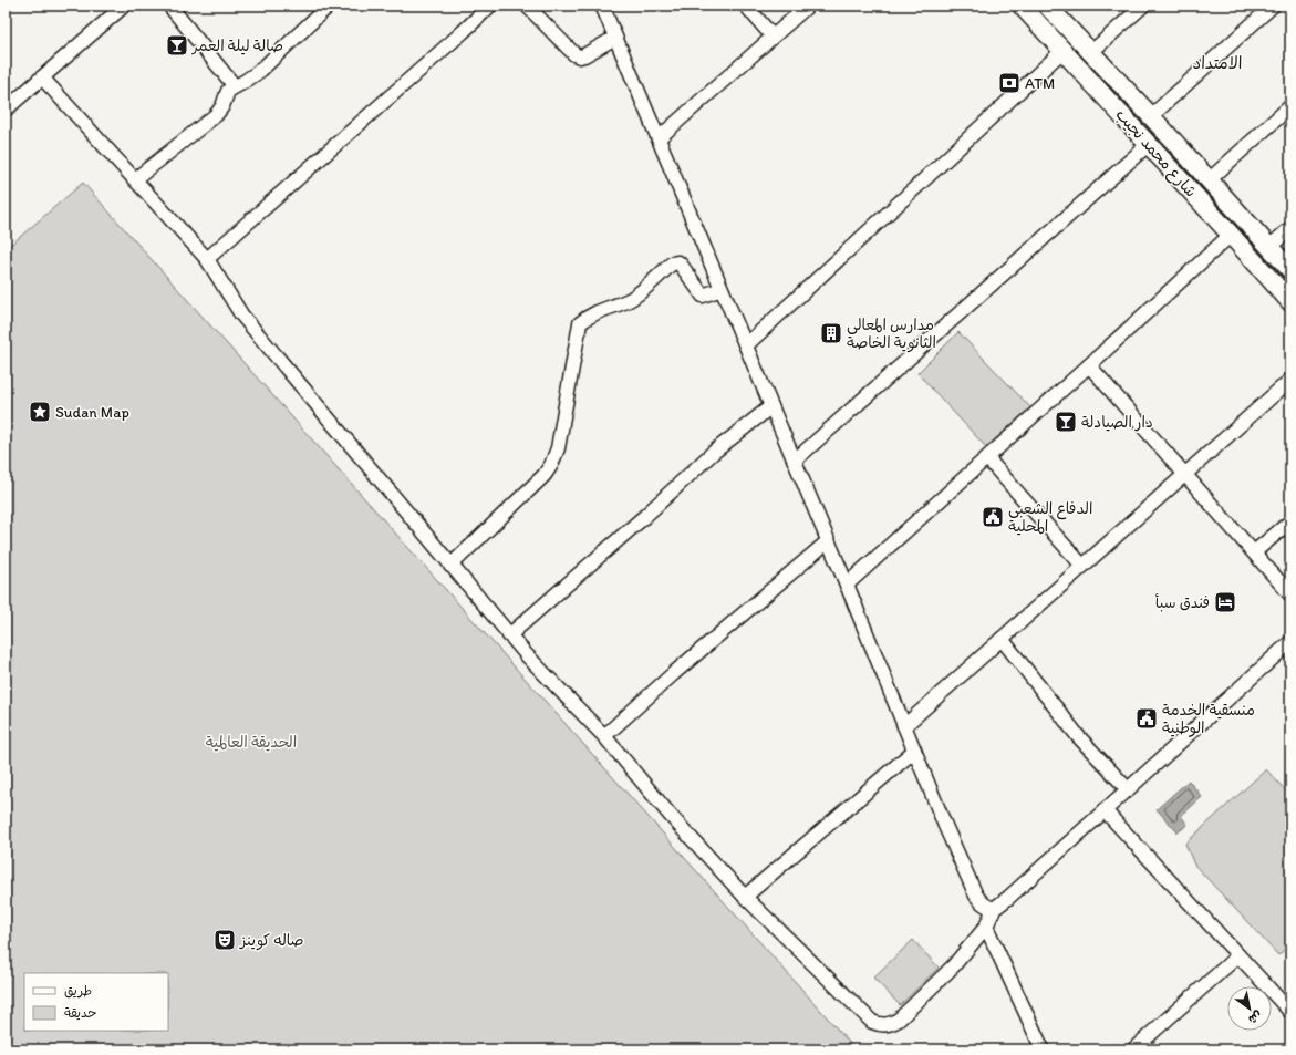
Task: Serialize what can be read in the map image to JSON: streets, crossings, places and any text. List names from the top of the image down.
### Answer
{
  "streets": {
    "main road": ["شارع محمد نجيب"]
  },
  "districts": ["الامتداد"],
  "parks": ["الحديقة العالمية"],
  "places": {
    "bar": ["صالة ليلة العمر", "دار الصيادلة"],
    "bank": ["ATM"],
    "building": ["مدارس المعالي الثانوية الخاصة"],
    "place": ["Sudan Map"],
    "public building": ["الدفاع الشعبي المحلية", "منسقية الخدمة الوطنية"],
    "hotel": ["فندق سبأ"],
    "theatre": ["صاله كوينز"]
  },
  "legend": ["طريق", "حديقة"],
  "north": "bottom right"
}
